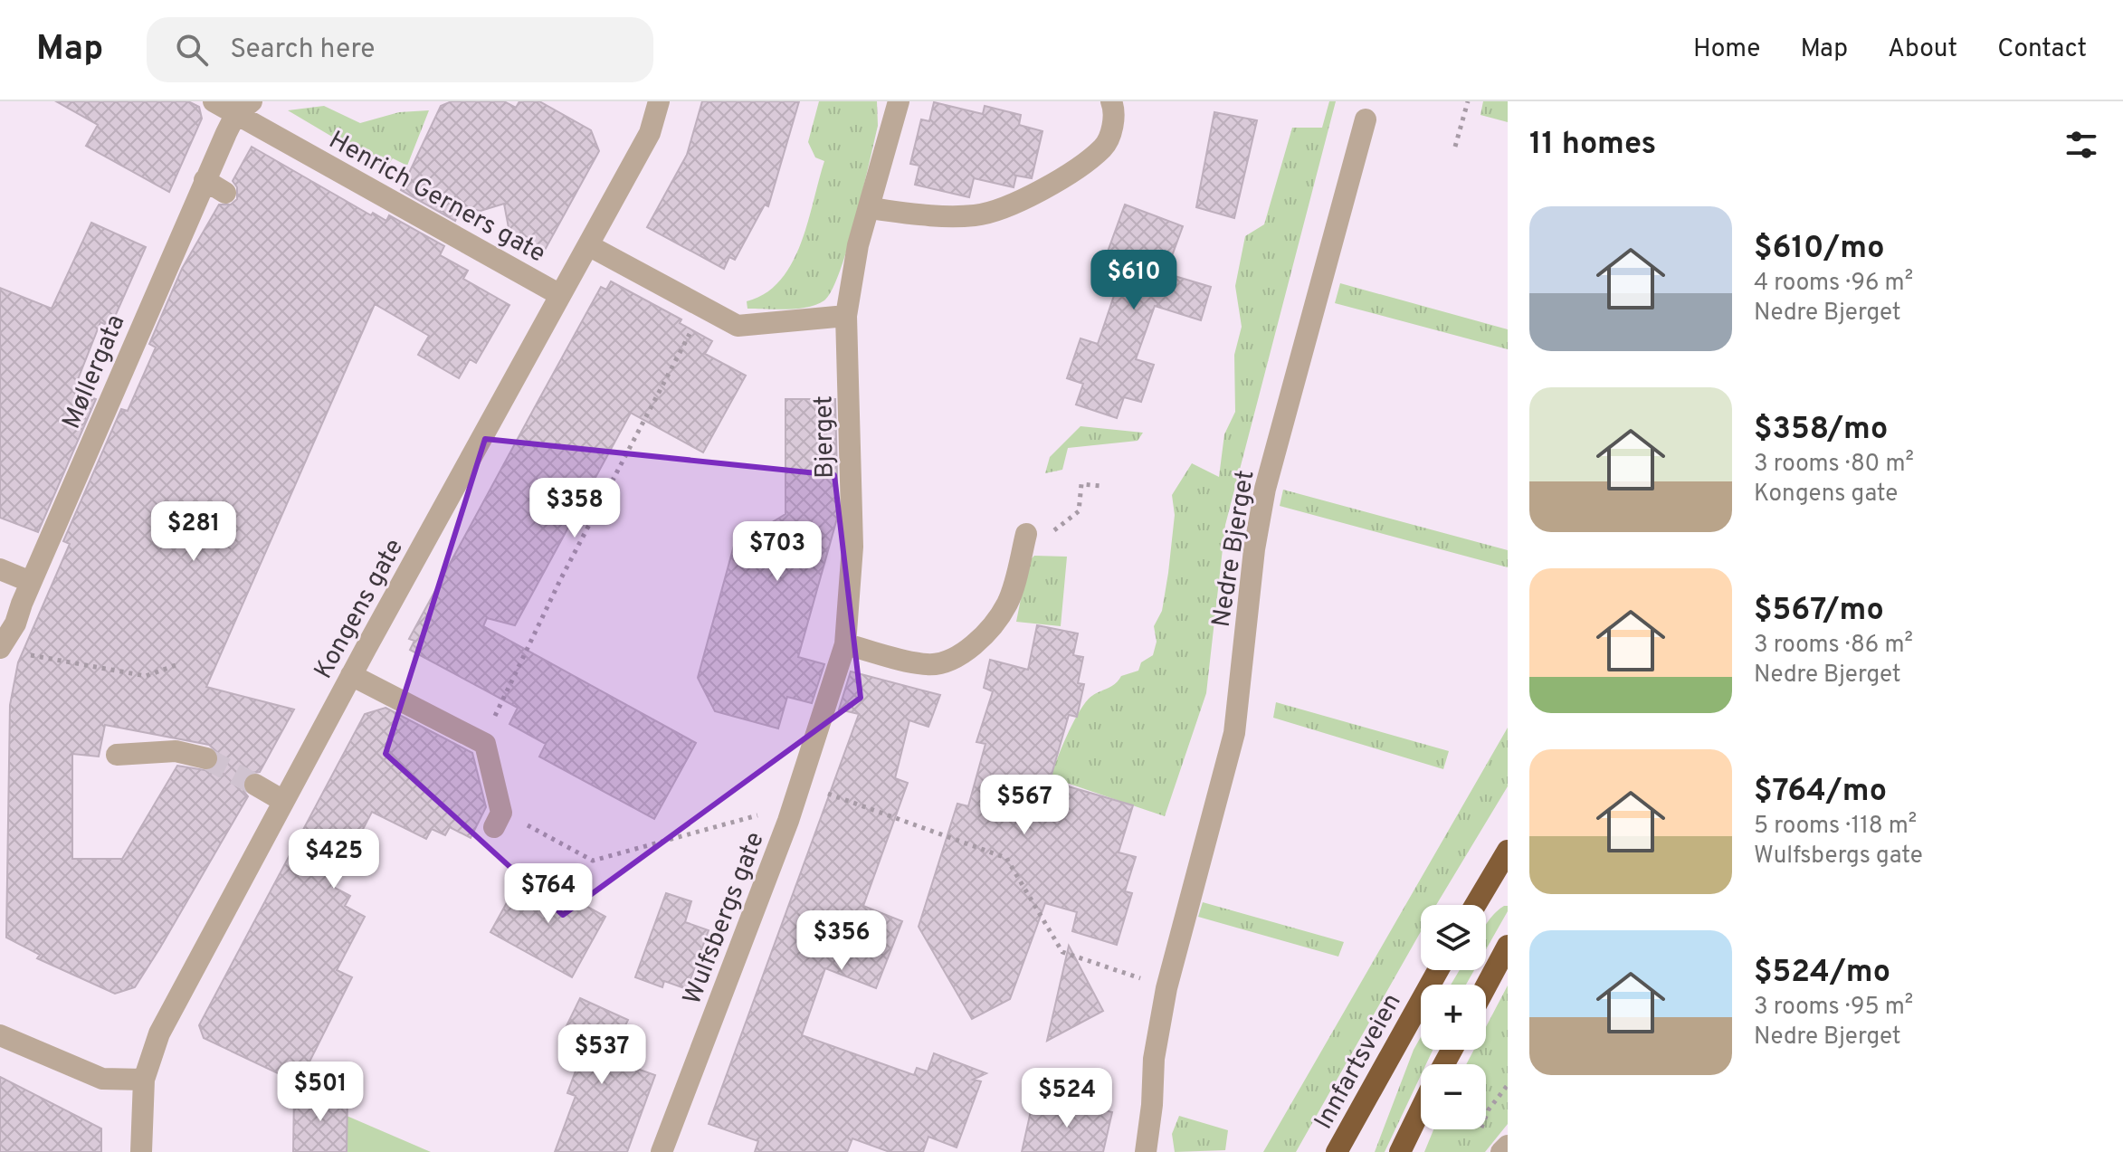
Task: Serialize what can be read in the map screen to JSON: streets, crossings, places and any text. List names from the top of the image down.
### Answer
{
  "streets": {
    "highway": ["Innfartsveien"],
    "street": [
      "Henrich Gerners gate",
      "Møllergata",
      "Bjerget",
      "Nedre Bjerget",
      "Kongens gate",
      "Wulfsbergs gate"
    ]
  },
  "crossings": [
    ["Henrich Gerners gate", "Møllergata"],
    ["Henrich Gerners gate", "Kongens gate"],
    ["Bjerget", "Wulfsbergs gate"]
  ],
  "page": {
    "header": "Map",
    "search": "Search here",
    "nav": [
      "Home",
      "Map",
      "About",
      "Contact"
    ],
    "heading": "11 homes",
    "list": [
      {
        "name": "$610/mo",
        "note": "4 rooms · 96 m² · Nedre Bjerget"
      },
      {
        "name": "$358/mo",
        "note": "3 rooms · 80 m² · Kongens gate"
      },
      {
        "name": "$567/mo",
        "note": "3 rooms · 86 m² · Nedre Bjerget"
      },
      {
        "name": "$764/mo",
        "note": "5 rooms · 118 m² · Wulfsbergs gate"
      },
      {
        "name": "$524/mo",
        "note": "3 rooms · 95 m² · Nedre Bjerget"
      }
    ],
    "price": [
      "$610",
      "$358",
      "$281",
      "$703",
      "$567",
      "$425",
      "$764",
      "$356",
      "$537",
      "$501",
      "$524"
    ],
    "map_buttons": ["+", "−"]
  }
}
